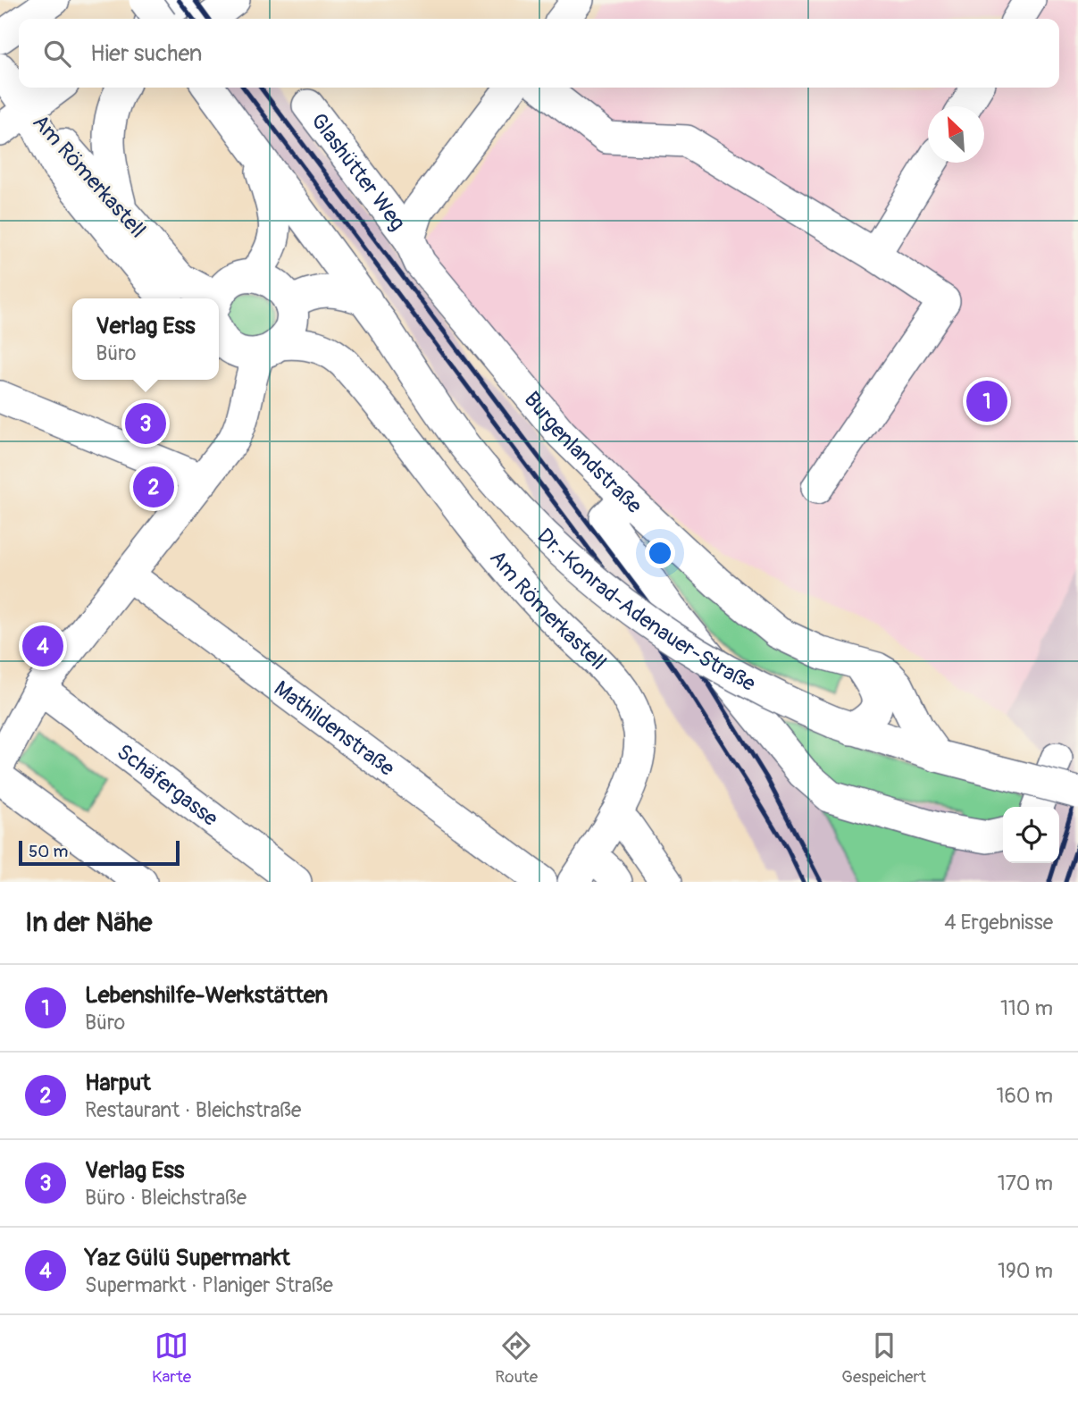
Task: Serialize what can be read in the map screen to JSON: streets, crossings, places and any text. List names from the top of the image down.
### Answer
{
  "streets": {
    "street": [
      "Glashütter Weg",
      "Am Römerkastell",
      "Burgenlandstraße",
      "Dr.-Konrad-Adenauer-Straße",
      "Mathildenstraße",
      "Schäfergasse"
    ]
  },
  "crossings": [
    ["Glashütter Weg", "Burgenlandstraße"],
    ["Burgenlandstraße", "Dr.-Konrad-Adenauer-Straße"]
  ],
  "scale_bar": "50 m",
  "north": "top left",
  "page": {
    "search": "Hier suchen",
    "popup": ["Verlag Ess", "Büro"],
    "pins": [
      "1",
      "3",
      "2",
      "4"
    ],
    "scale": "50 m",
    "heading": ["In der Nähe", "4 Ergebnisse"],
    "list": [
      {
        "mark": "1",
        "name": "Lebenshilfe-Werkstätten",
        "note": "Büro",
        "value": "110 m"
      },
      {
        "mark": "2",
        "name": "Harput",
        "note": "Restaurant · Bleichstraße",
        "value": "160 m"
      },
      {
        "mark": "3",
        "name": "Verlag Ess",
        "note": "Büro · Bleichstraße",
        "value": "170 m"
      },
      {
        "mark": "4",
        "name": "Yaz Gülü Supermarkt",
        "note": "Supermarkt · Planiger Straße",
        "value": "190 m"
      }
    ],
    "nav": ["Karte", "Route", "Gespeichert"]
  }
}
